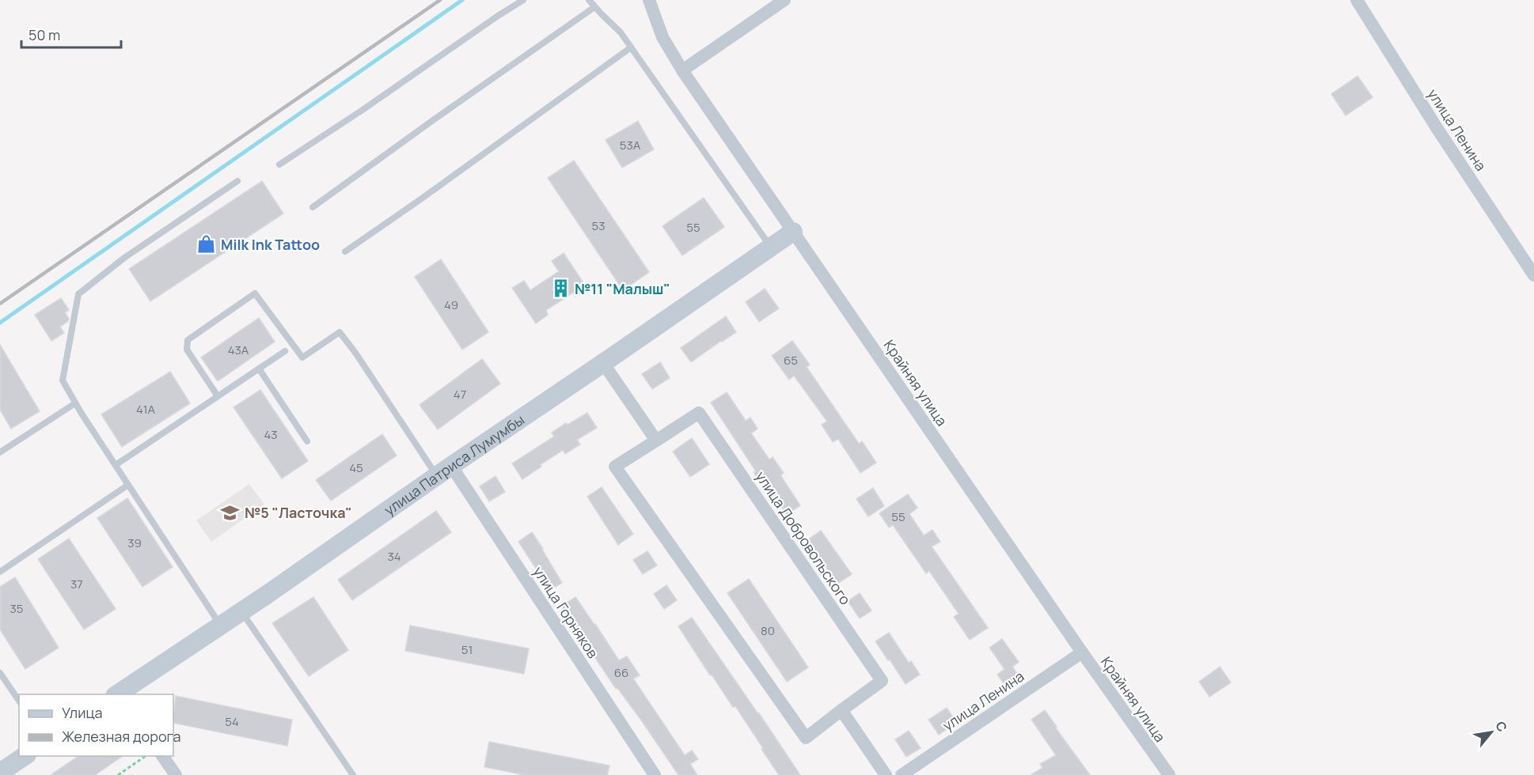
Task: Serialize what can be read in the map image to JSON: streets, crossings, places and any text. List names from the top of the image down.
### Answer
{
  "streets": {
    "street": [
      "улица Ленина",
      "Крайняя улица",
      "улица Патриса Лумумбы",
      "улица Добровольского",
      "улица Горняков"
    ]
  },
  "crossings": [
    ["улица Ленина", "Крайняя улица"],
    ["Крайняя улица", "улица Патриса Лумумбы"],
    ["улица Патриса Лумумбы", "улица Горняков"]
  ],
  "places": {
    "shop": ["Milk Ink Tattoo"],
    "building": ["№11 \"Малыш\""],
    "school or university": ["№5 \"Ласточка\""]
  },
  "house_numbers": [
    "53А",
    "53",
    "55",
    "49",
    "43А",
    "65",
    "47",
    "41А",
    "43",
    "45",
    "55",
    "39",
    "34",
    "37",
    "35",
    "80",
    "51",
    "66",
    "54"
  ],
  "legend": ["Улица", "Железная дорога"],
  "scale_bar": "50 m",
  "north": "top right"
}
